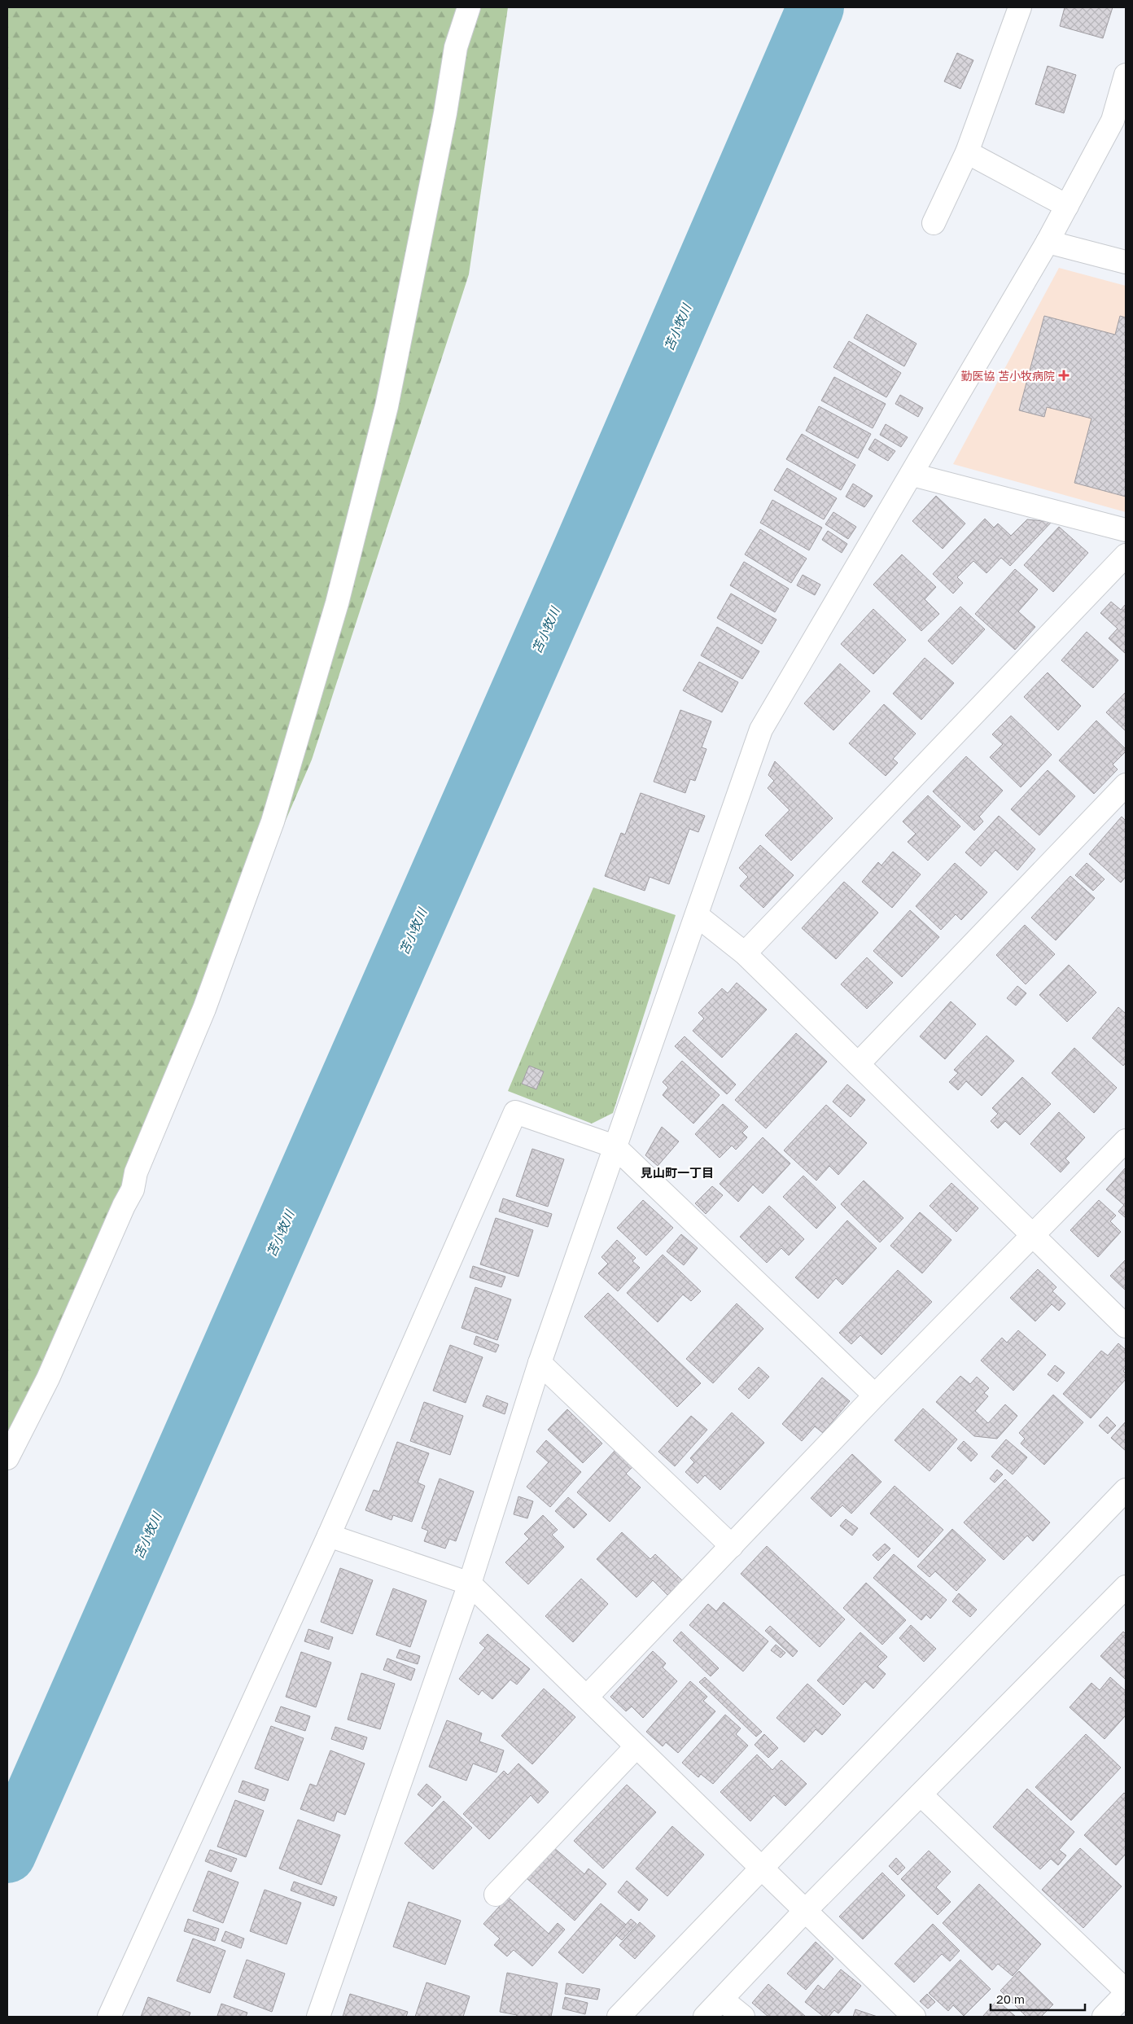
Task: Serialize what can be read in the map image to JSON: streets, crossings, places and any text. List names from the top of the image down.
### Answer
{
  "districts": ["見山町一丁目"],
  "water": ["苫小牧川"],
  "places": {
    "health": ["勤医協 苫小牧病院"]
  },
  "scale_bar": "20 m"
}
